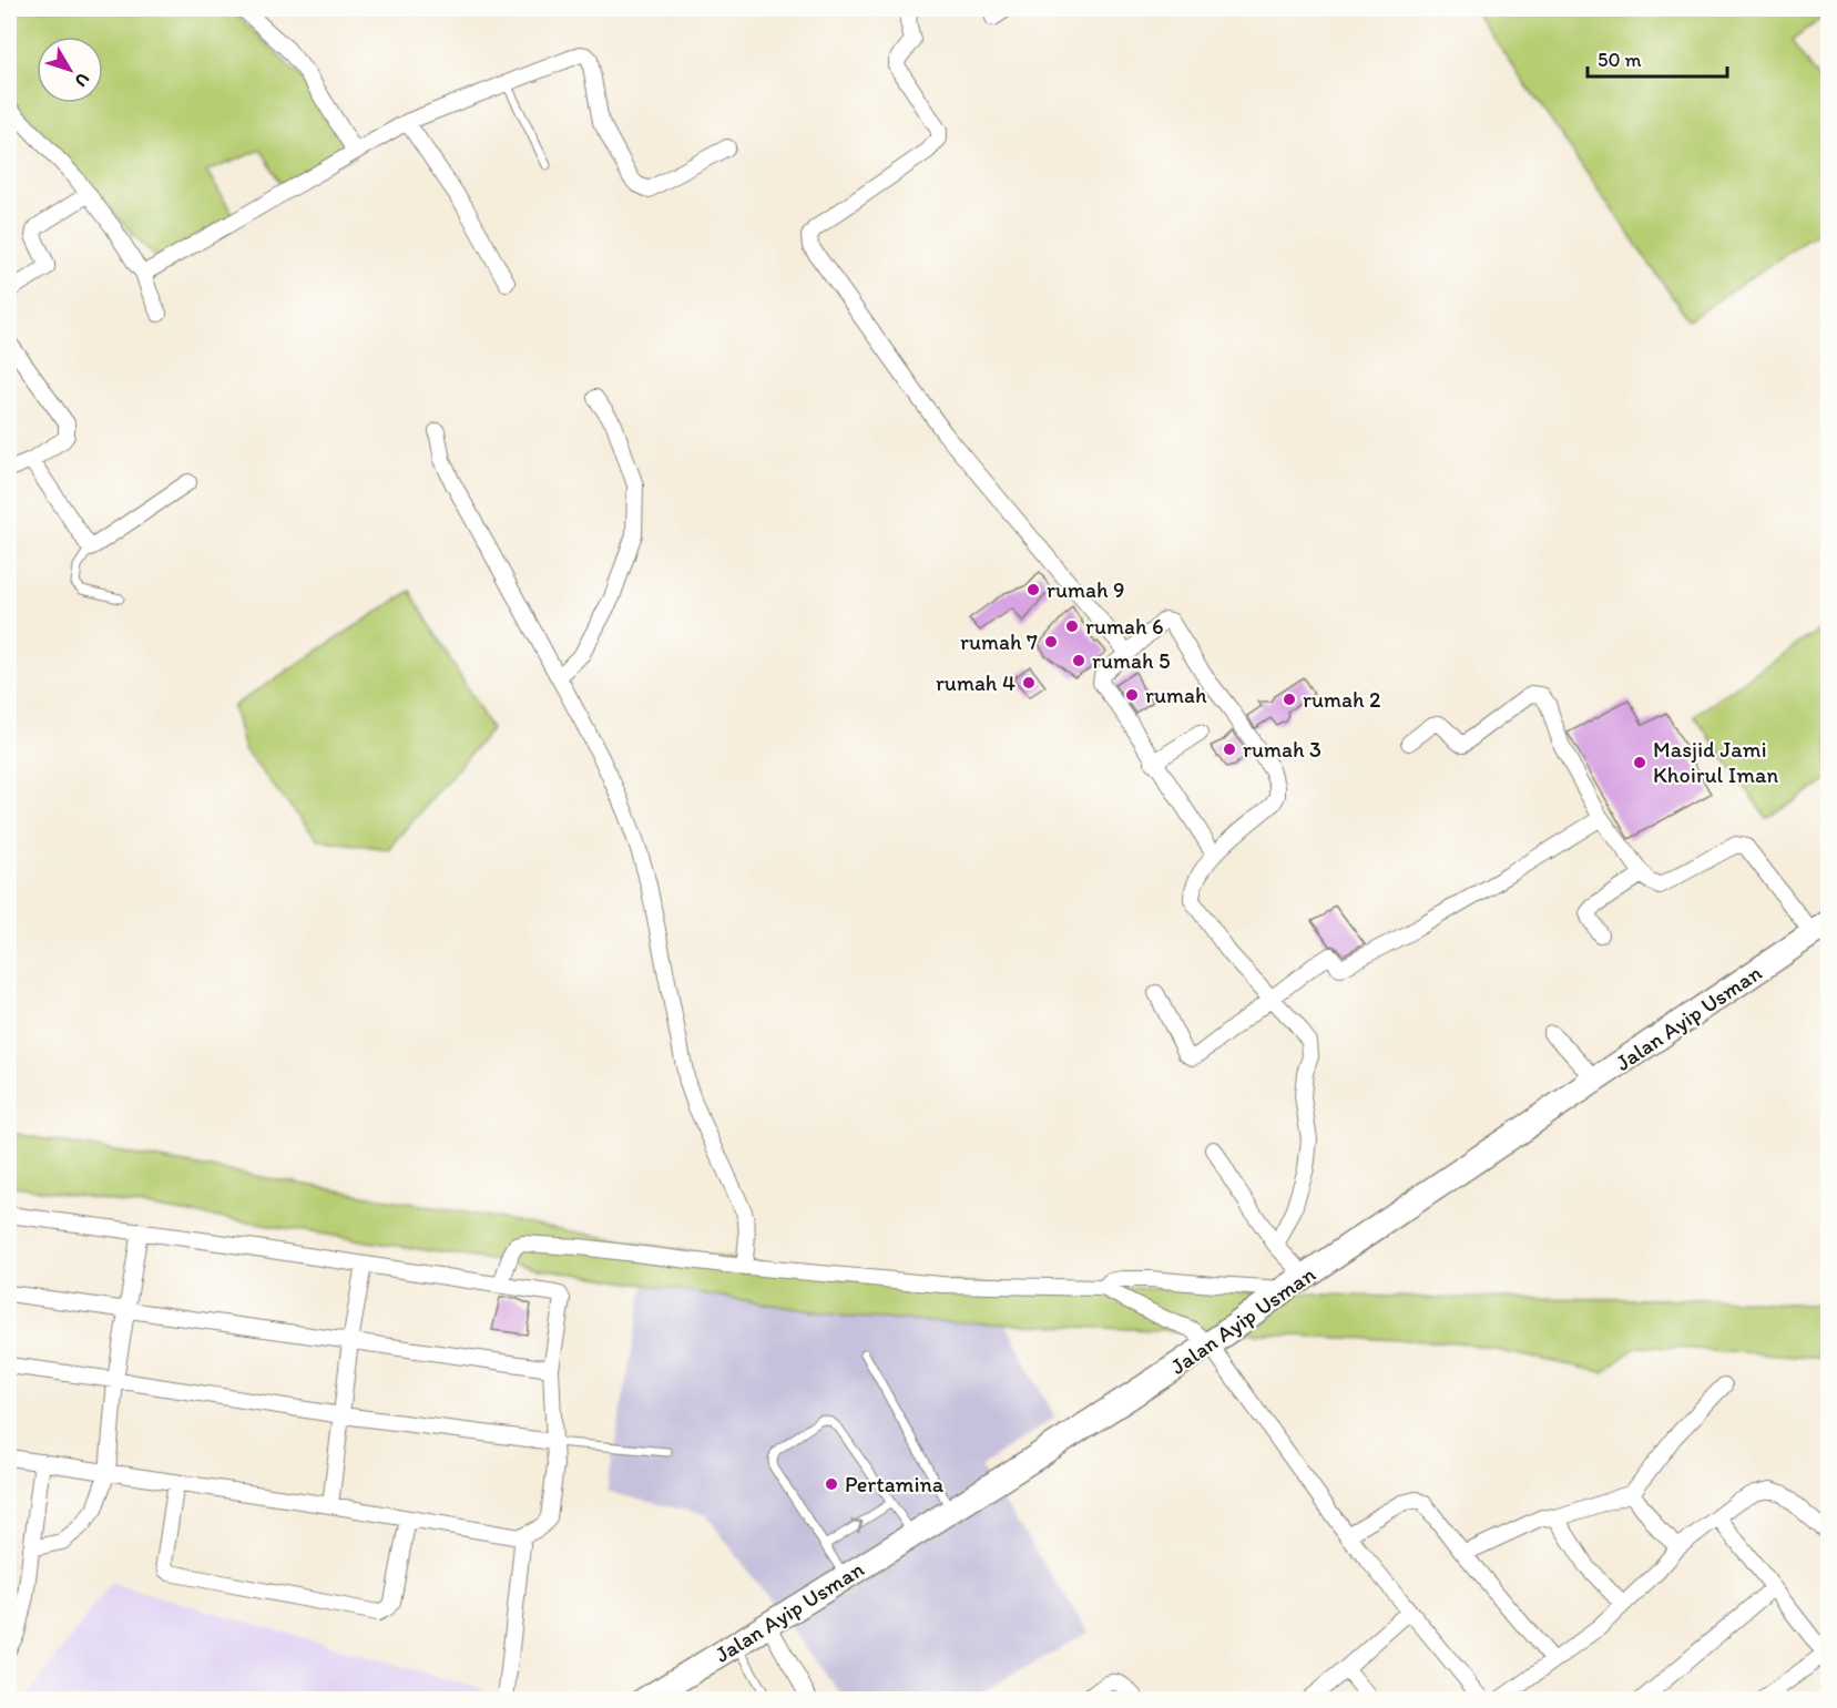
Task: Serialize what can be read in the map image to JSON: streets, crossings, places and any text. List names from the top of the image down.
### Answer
{
  "streets": {
    "main road": ["Jalan Ayip Usman"]
  },
  "places": [
    "rumah 9",
    "rumah 6",
    "rumah 7",
    "rumah 5",
    "rumah 4",
    "rumah",
    "rumah 2",
    "rumah 3",
    "Masjid Jami Khoirul Iman",
    "Pertamina"
  ],
  "scale_bar": "50 m",
  "north": "bottom right"
}
